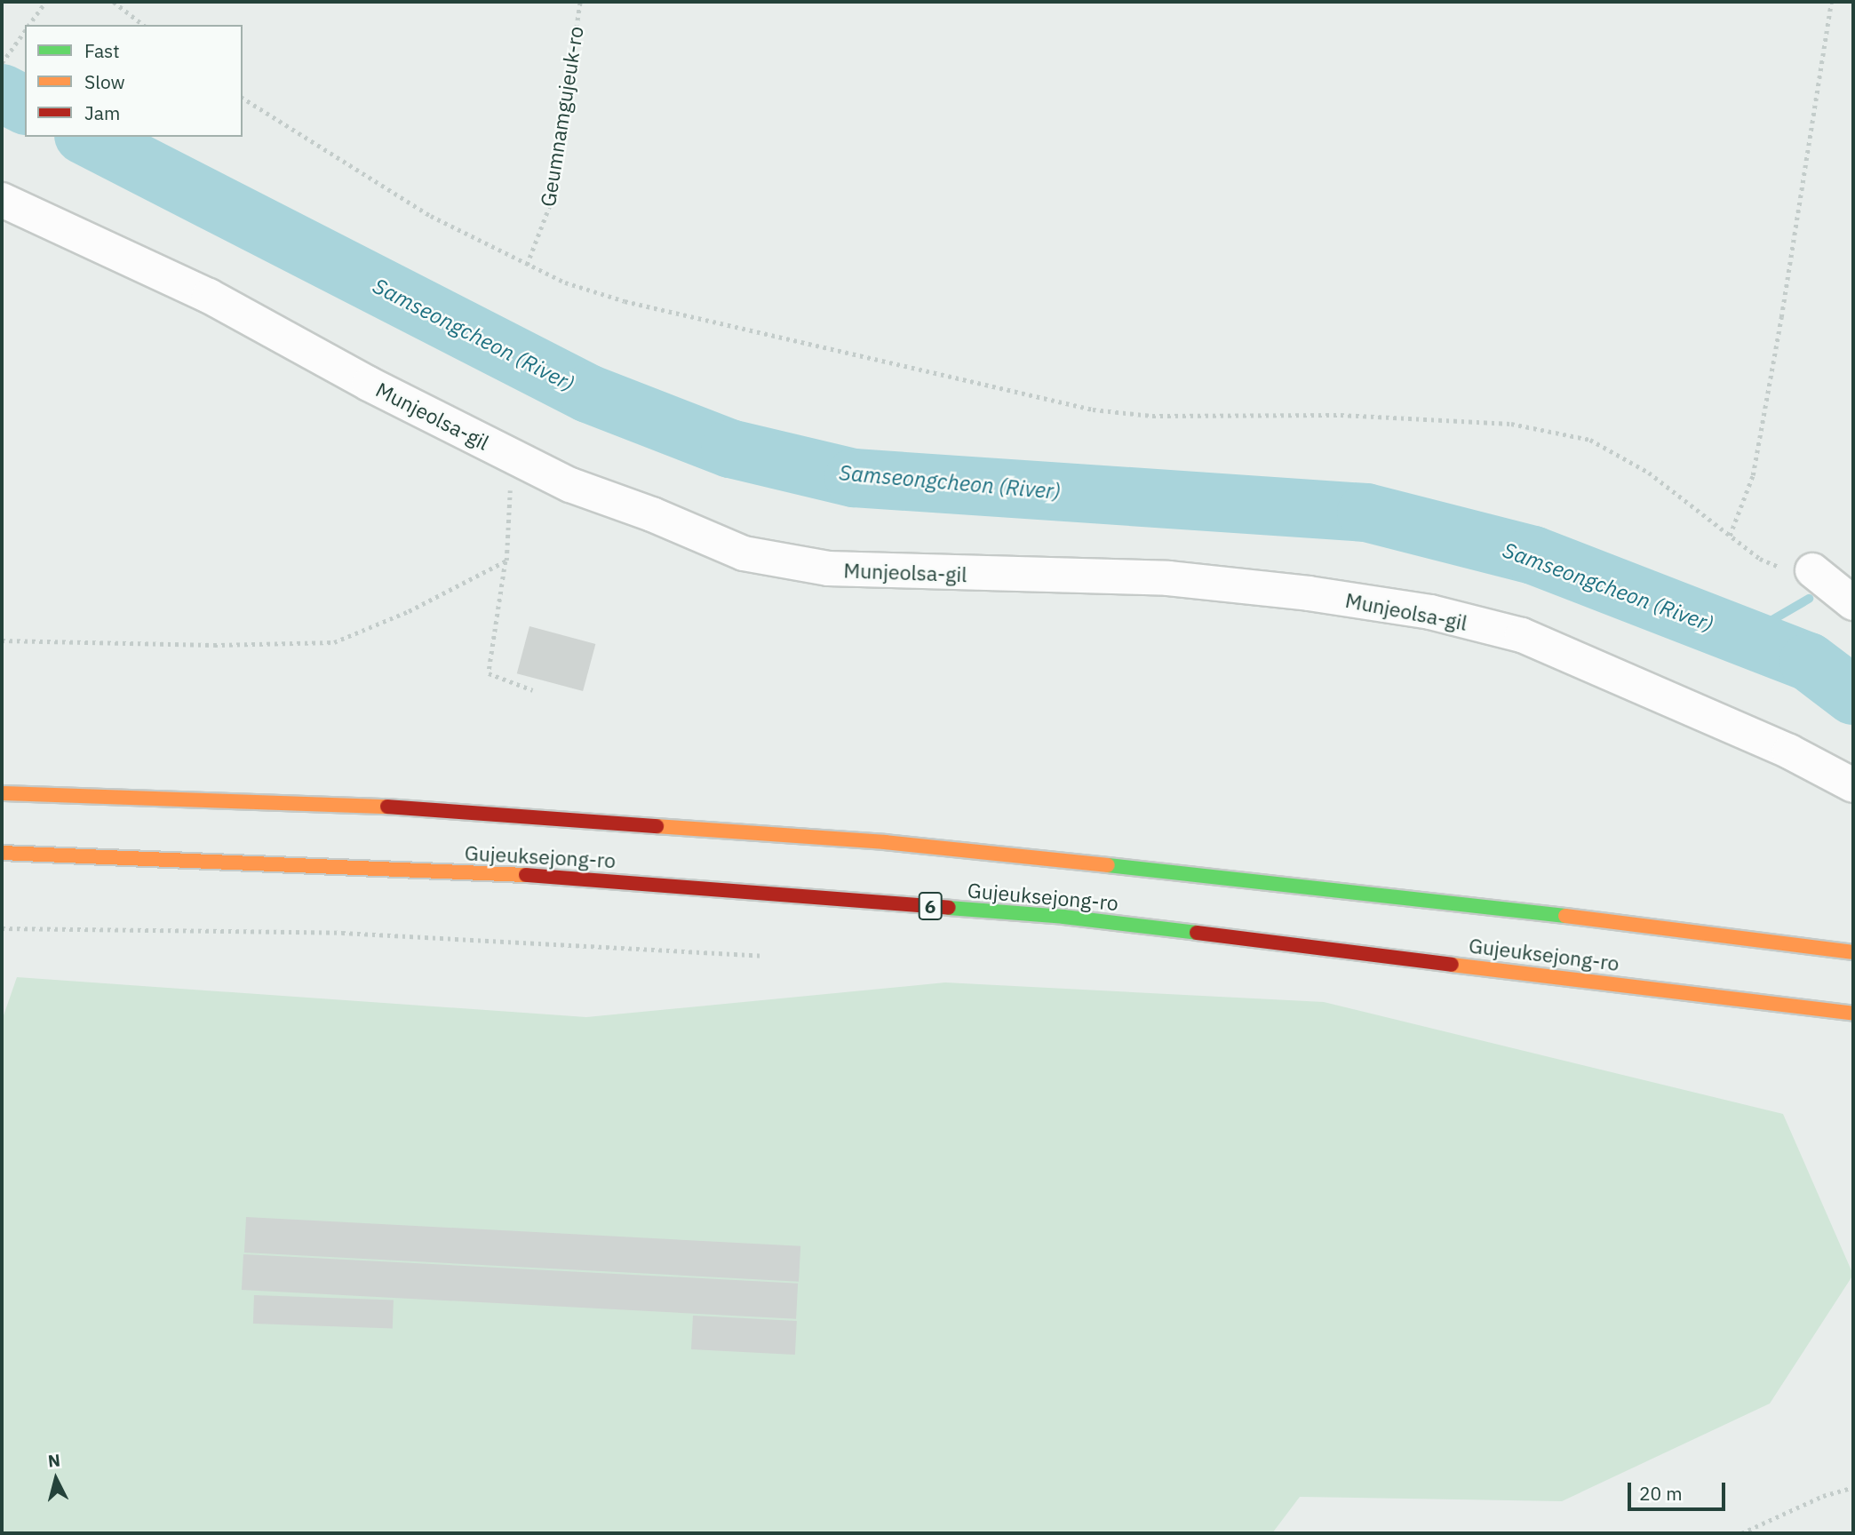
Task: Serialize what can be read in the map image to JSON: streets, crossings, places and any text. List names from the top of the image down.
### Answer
{
  "streets": {
    "highway": ["Gujeuksejong-ro", "6"],
    "street": ["Munjeolsa-gil"],
    "path": ["Geumnamgujeuk-ro"]
  },
  "water": ["Samseongcheon (River)"],
  "legend": ["Fast", "Slow", "Jam"],
  "scale_bar": "20 m",
  "north": "top"
}
